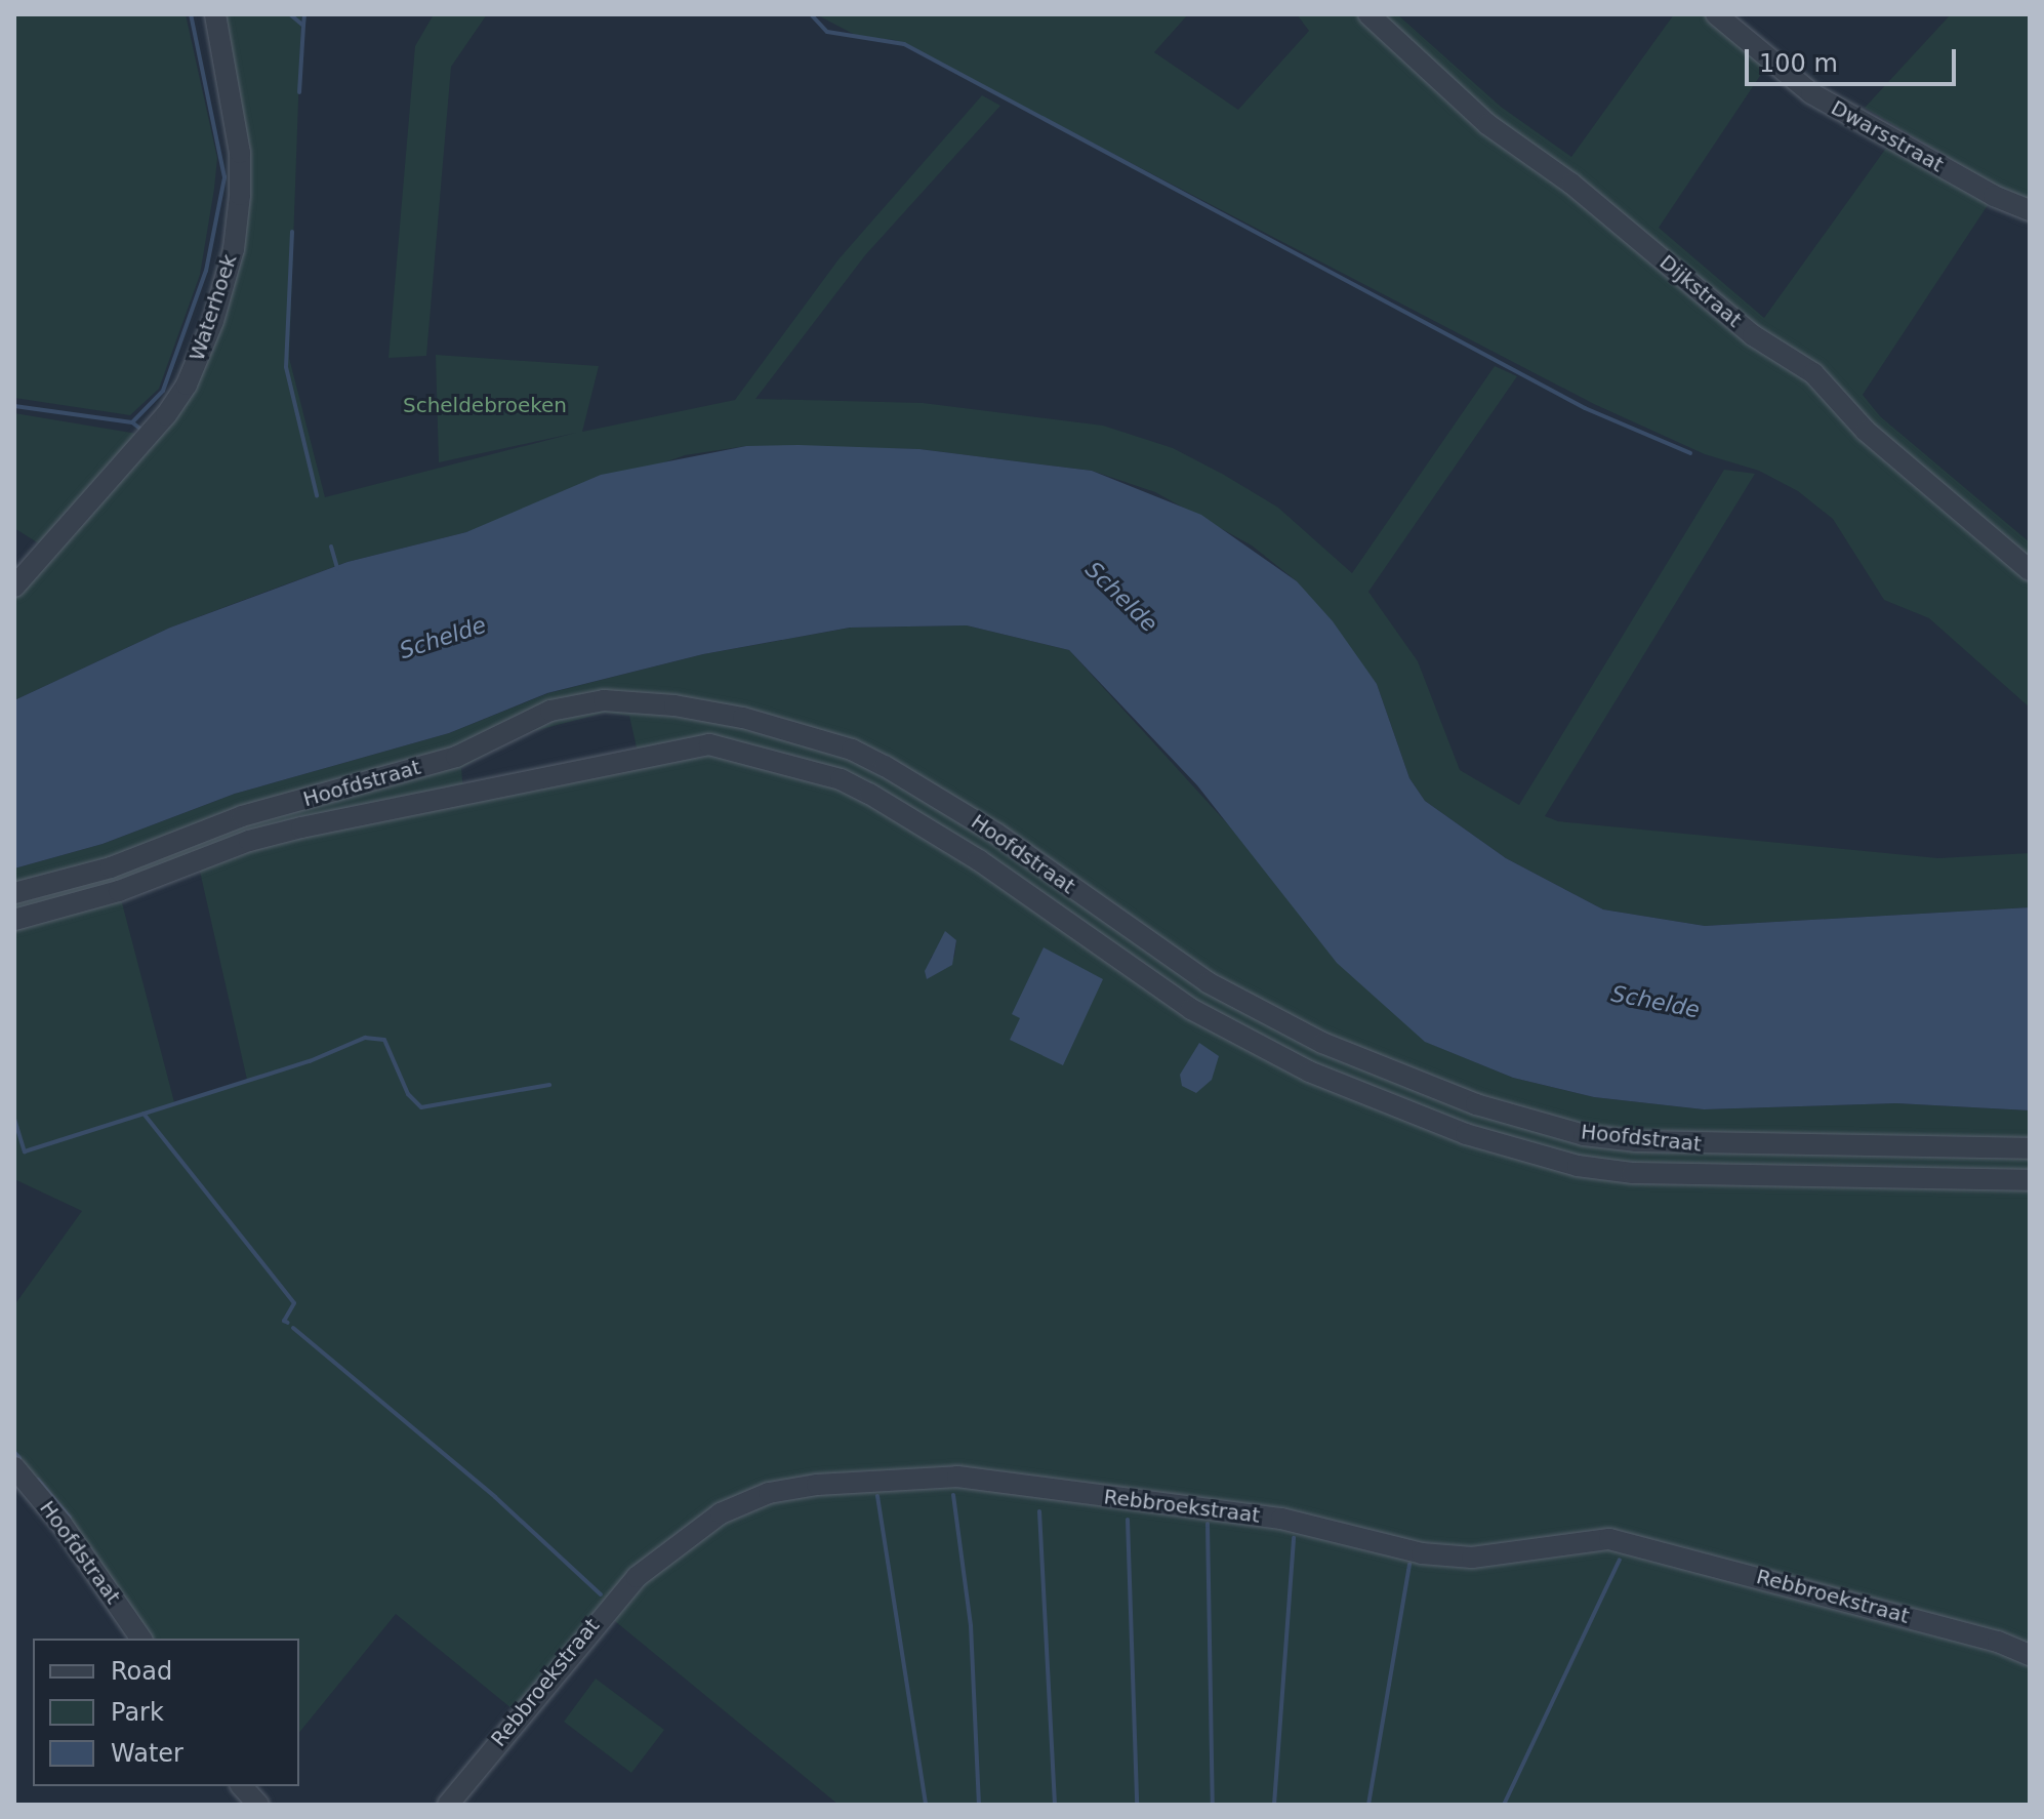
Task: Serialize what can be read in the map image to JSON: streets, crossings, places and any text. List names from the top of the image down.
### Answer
{
  "streets": {
    "street": [
      "Dwarsstraat",
      "Dijkstraat",
      "Waterhoek",
      "Hoofdstraat",
      "Rebbroekstraat"
    ]
  },
  "water": ["Schelde"],
  "parks": ["Scheldebroeken"],
  "legend": ["Road", "Park", "Water"],
  "scale_bar": "100 m"
}
